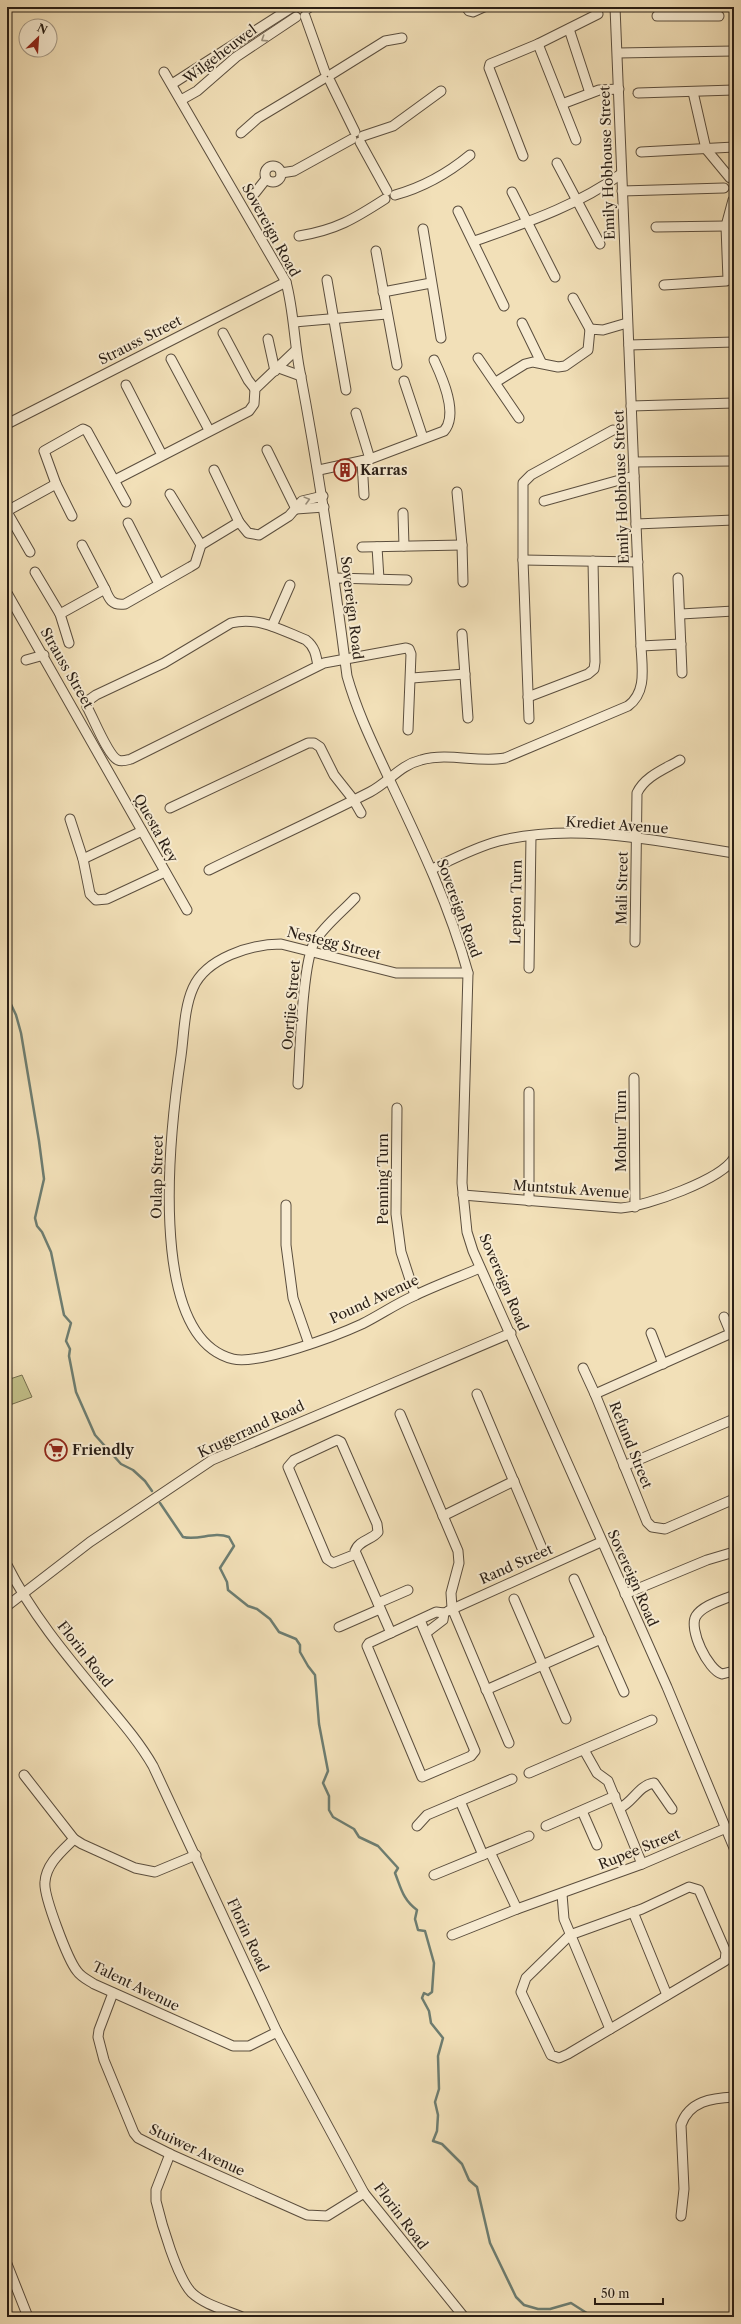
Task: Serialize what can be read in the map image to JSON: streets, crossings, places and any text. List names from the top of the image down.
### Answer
{
  "streets": {
    "street": [
      "Wilgeheuwel",
      "Emily Hobhouse Street",
      "Sovereign Road",
      "Strauss Street",
      "Krediet Avenue",
      "Questa Rey",
      "Mali Street",
      "Lepton Turn",
      "Nestegg Street",
      "Oortjie Street",
      "Mohur Turn",
      "Oulap Street",
      "Penning Turn",
      "Muntstuk Avenue",
      "Pound Avenue",
      "Krugerrand Road",
      "Refund Street",
      "Rand Street",
      "Florin Road",
      "Rupee Street",
      "Talent Avenue",
      "Stuiwer Avenue"
    ]
  },
  "crossings": [
    ["Wilgeheuwel", "Sovereign Road"],
    ["Emily Hobhouse Street", "Sovereign Road"],
    ["Sovereign Road", "Strauss Street"],
    ["Sovereign Road", "Krediet Avenue"],
    ["Sovereign Road", "Nestegg Street"],
    ["Sovereign Road", "Muntstuk Avenue"],
    ["Sovereign Road", "Pound Avenue"],
    ["Sovereign Road", "Krugerrand Road"],
    ["Sovereign Road", "Rand Street"],
    ["Sovereign Road", "Rupee Street"],
    ["Strauss Street", "Questa Rey"],
    ["Krediet Avenue", "Mali Street"],
    ["Krediet Avenue", "Lepton Turn"],
    ["Nestegg Street", "Oortjie Street"],
    ["Nestegg Street", "Oulap Street"],
    ["Mohur Turn", "Muntstuk Avenue"],
    ["Oulap Street", "Pound Avenue"],
    ["Penning Turn", "Pound Avenue"],
    ["Krugerrand Road", "Florin Road"],
    ["Florin Road", "Talent Avenue"],
    ["Florin Road", "Stuiwer Avenue"],
    ["Talent Avenue", "Stuiwer Avenue"]
  ],
  "places": {
    "building": ["Karras"],
    "supermarket": ["Friendly"]
  },
  "scale_bar": "50 m",
  "north": "top right"
}
